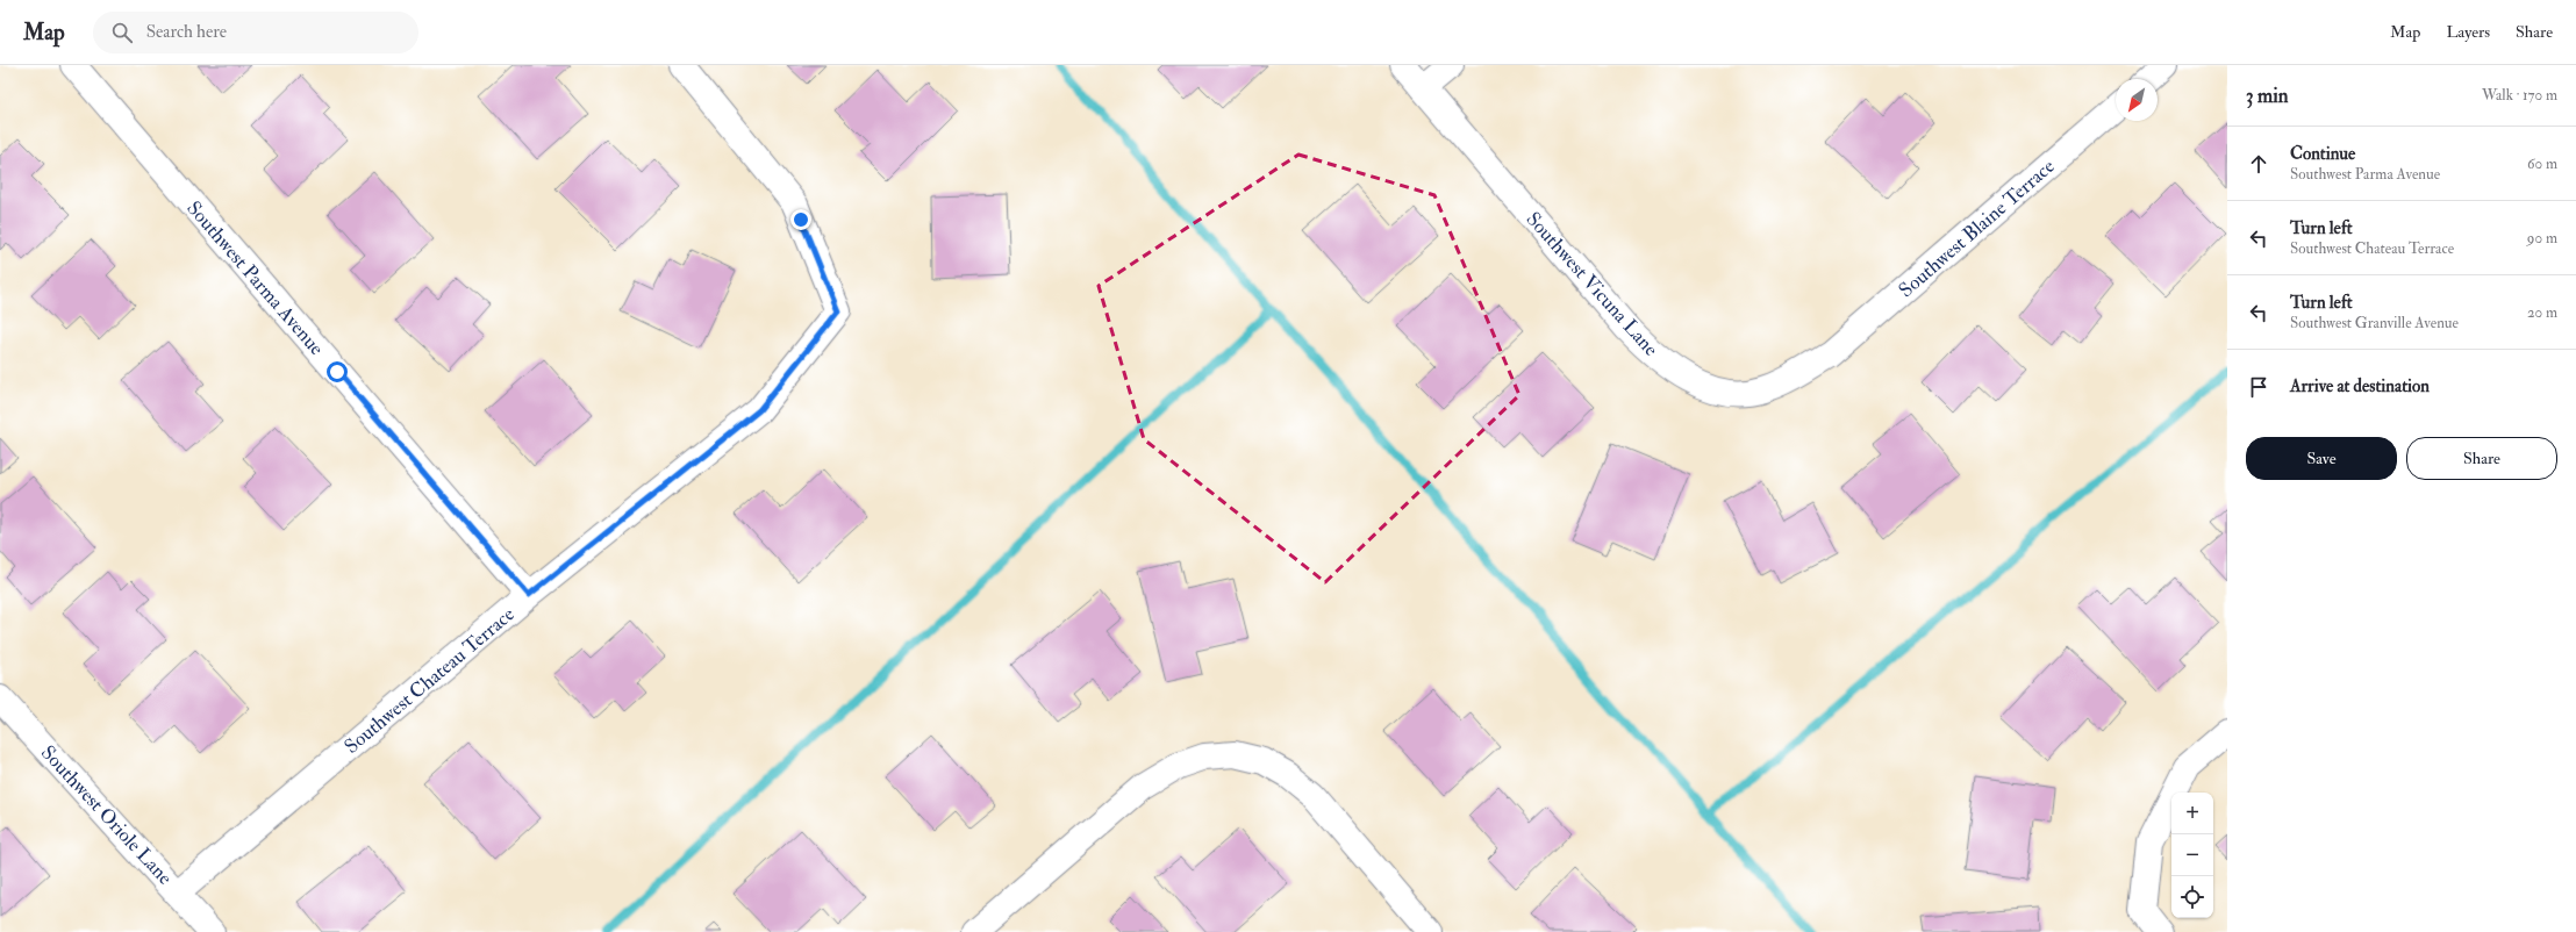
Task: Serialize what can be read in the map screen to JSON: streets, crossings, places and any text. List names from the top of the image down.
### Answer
{
  "streets": {
    "street": [
      "Southwest Blaine Terrace",
      "Southwest Parma Avenue",
      "Southwest Vicuna Lane",
      "Southwest Chateau Terrace",
      "Southwest Oriole Lane"
    ]
  },
  "crossings": [
    ["Southwest Blaine Terrace", "Southwest Vicuna Lane"],
    ["Southwest Parma Avenue", "Southwest Chateau Terrace"],
    ["Southwest Chateau Terrace", "Southwest Oriole Lane"]
  ],
  "north": "bottom left",
  "page": {
    "header": "Map",
    "search": "Search here",
    "nav": ["Map", "Layers", "Share"],
    "heading": ["3 min", "Walk · 170 m"],
    "list": [
      ["Continue", "Southwest Parma Avenue", "60 m"],
      ["Turn left", "Southwest Chateau Terrace", "90 m"],
      ["Turn left", "Southwest Granville Avenue", "20 m"],
      "Arrive at destination"
    ],
    "buttons": ["Save", "Share"],
    "map_buttons": ["+", "−"]
  }
}
